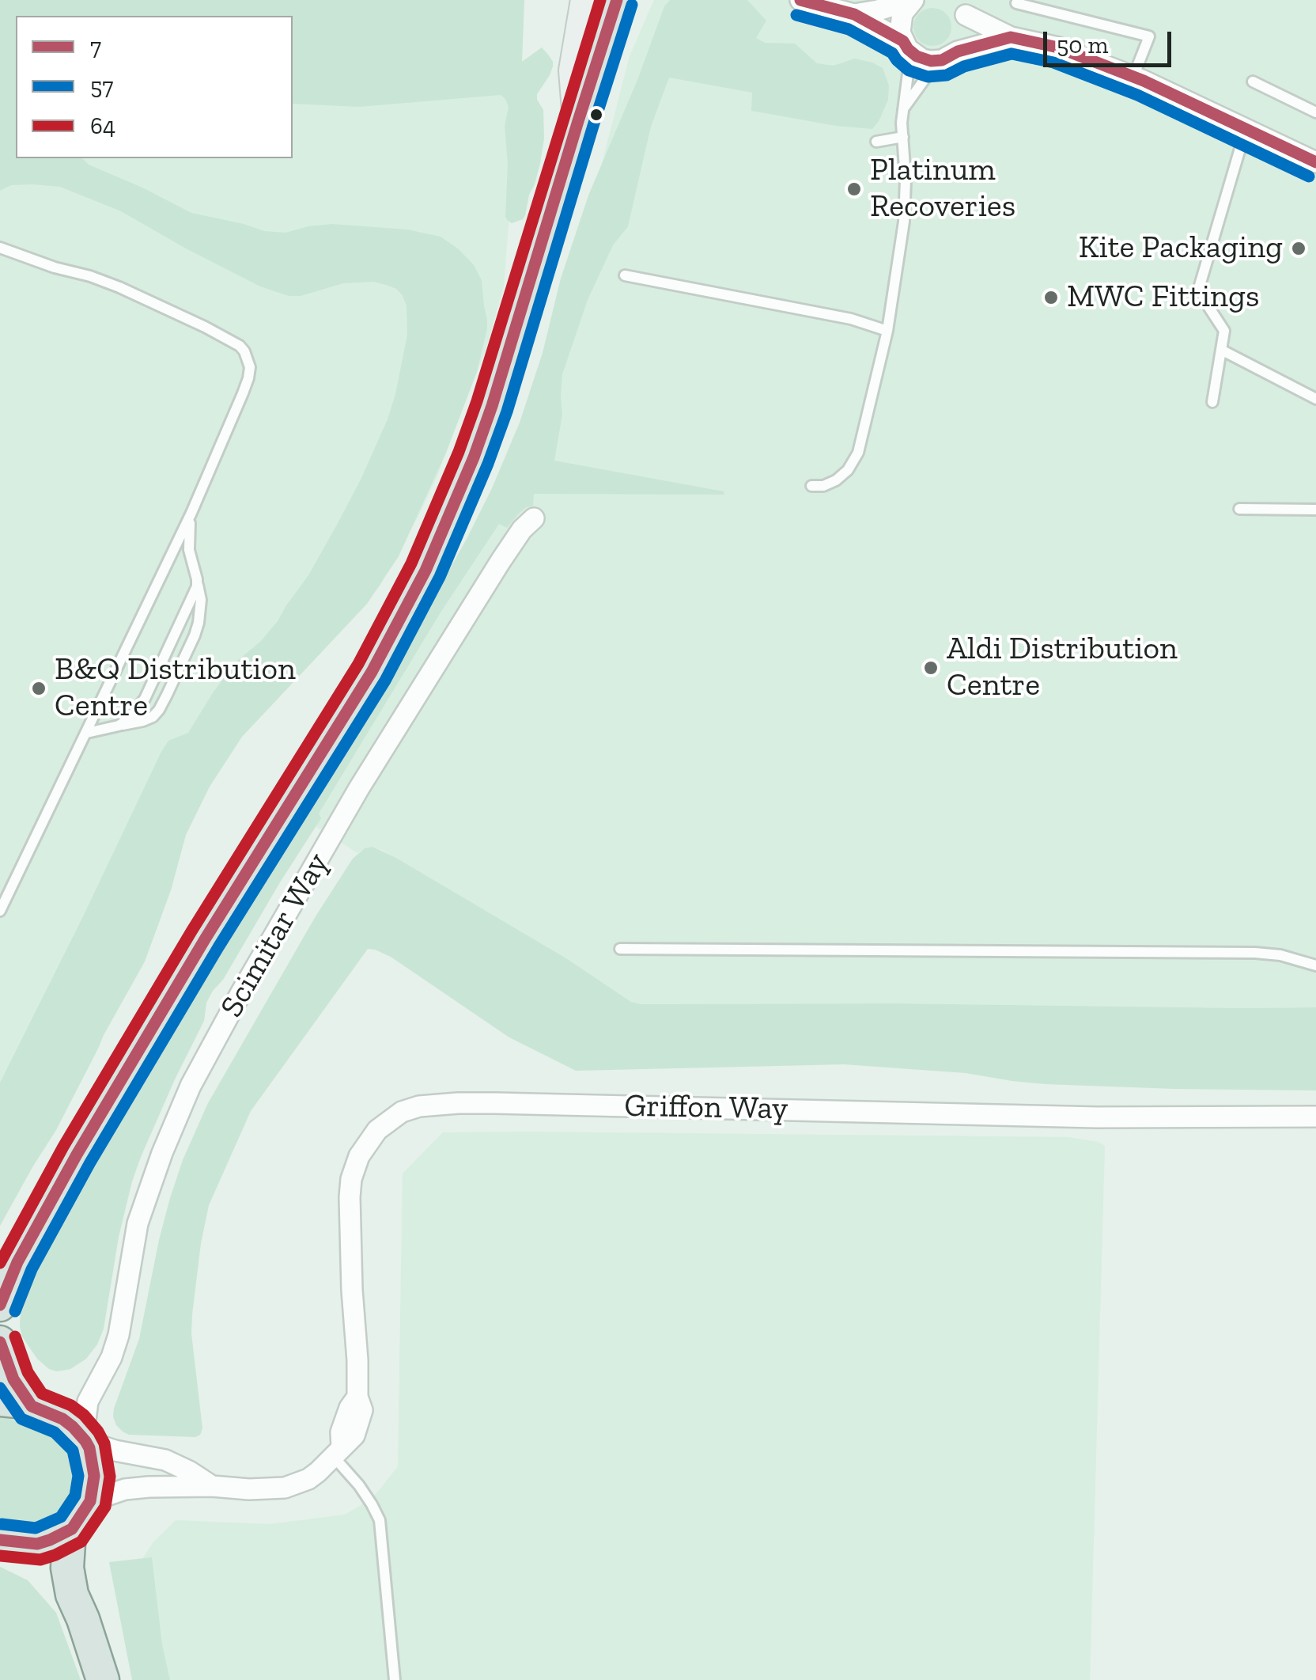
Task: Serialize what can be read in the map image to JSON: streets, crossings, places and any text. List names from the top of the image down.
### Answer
{
  "streets": {
    "street": ["Scimitar Way", "Griffon Way"]
  },
  "places": [
    "Platinum Recoveries",
    "Kite Packaging",
    "MWC Fittings",
    "Aldi Distribution Centre",
    "B&Q Distribution Centre"
  ],
  "lines": ["transit line 7", "transit line 64", "transit line 57"],
  "legend": ["7", "57", "64"],
  "scale_bar": "50 m"
}
